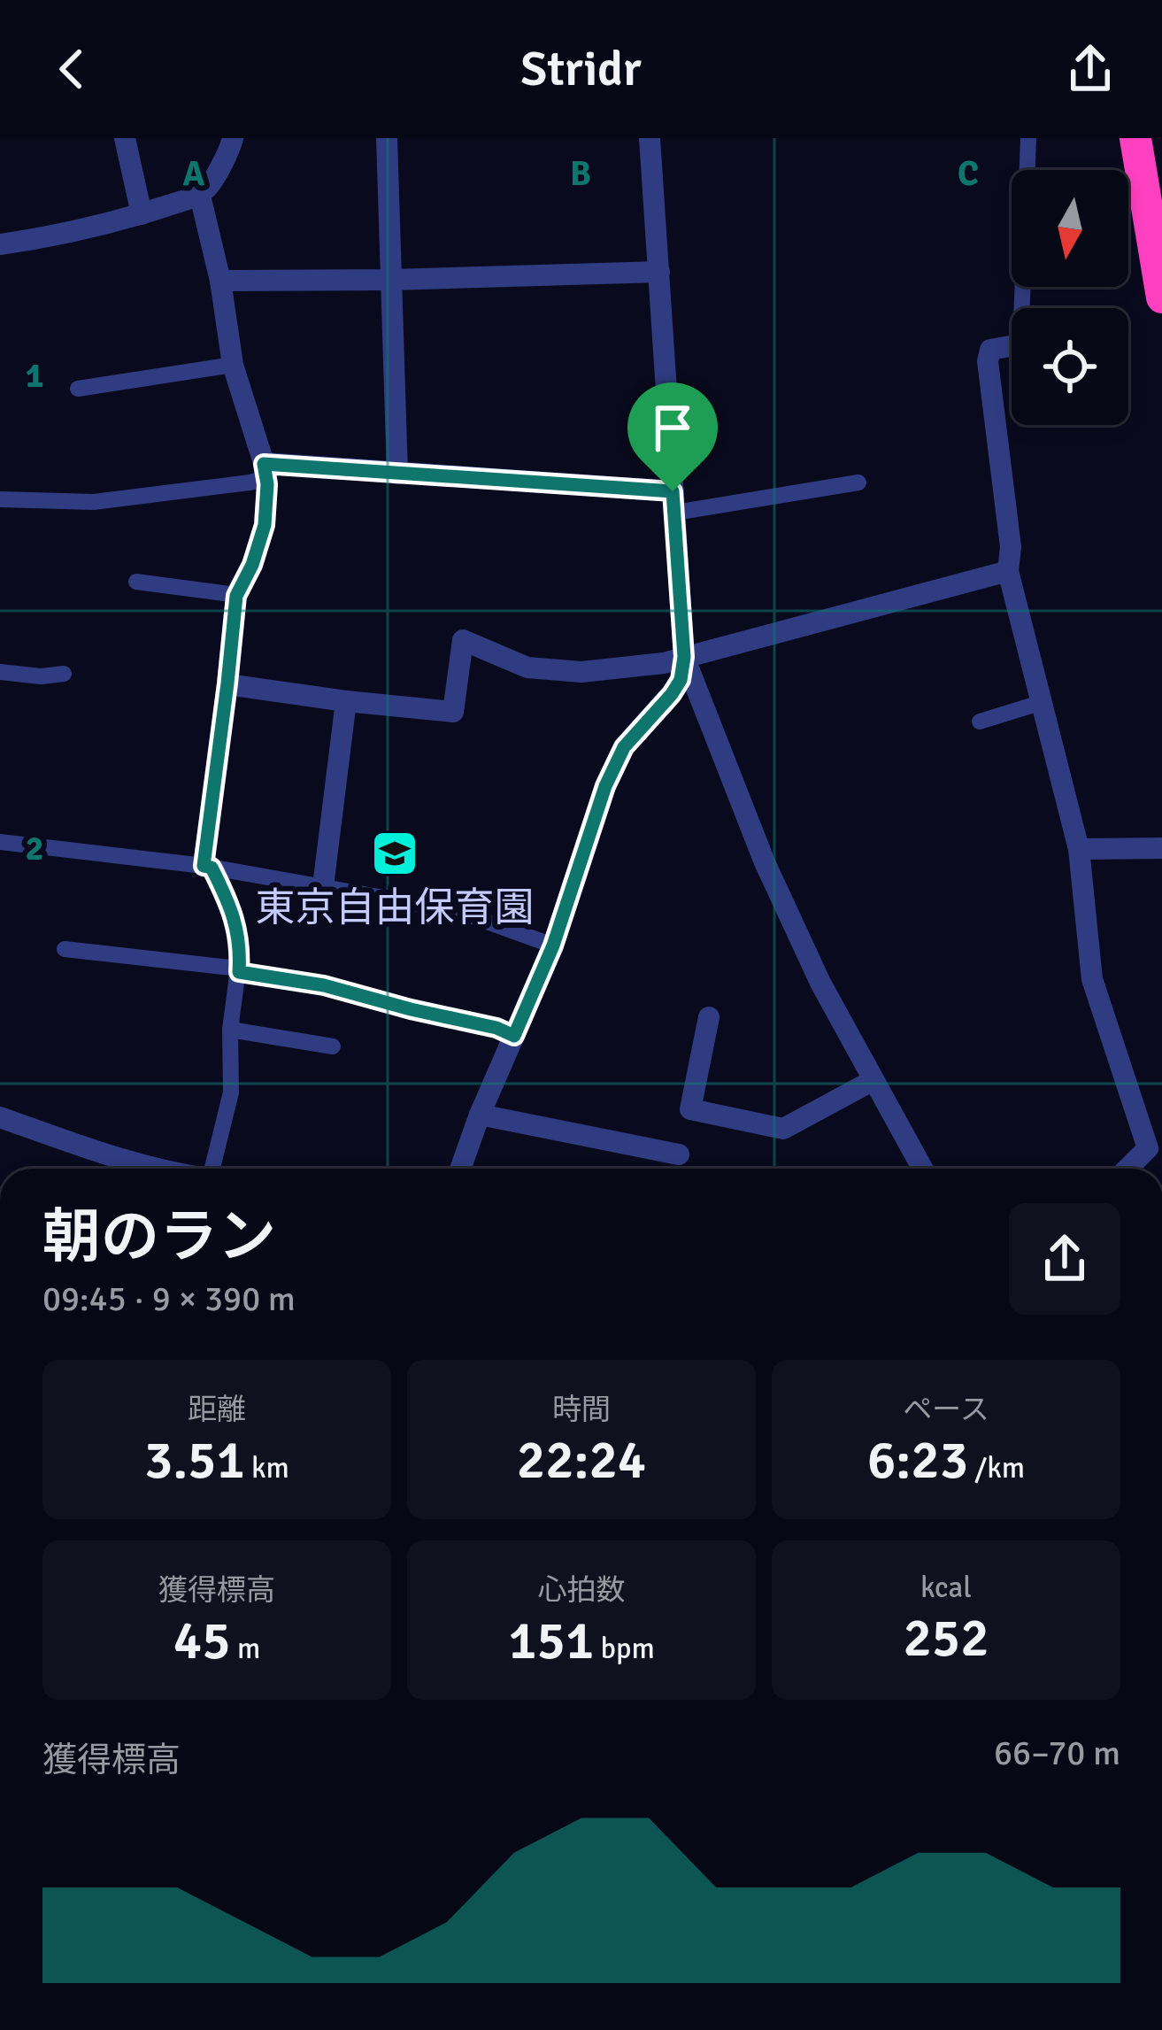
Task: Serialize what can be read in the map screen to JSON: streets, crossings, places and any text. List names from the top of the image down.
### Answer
{
  "places": {
    "school or university": ["東京自由保育園"]
  },
  "north": "bottom",
  "page": {
    "header": "Stridr",
    "heading": ["朝のラン", "09:45 · 9 × 390 m"],
    "stats": [
      ["距離", "3.51 km"],
      ["時間", "22:24"],
      ["ペース", "6:23 /km"],
      ["獲得標高", "45 m"],
      ["心拍数", "151 bpm"],
      ["kcal", "252"]
    ],
    "chart": ["獲得標高", "66–70 m"]
  },
  "grid": {
    "columns": ["A", "B", "C"],
    "rows": ["1", "2"]
  }
}
